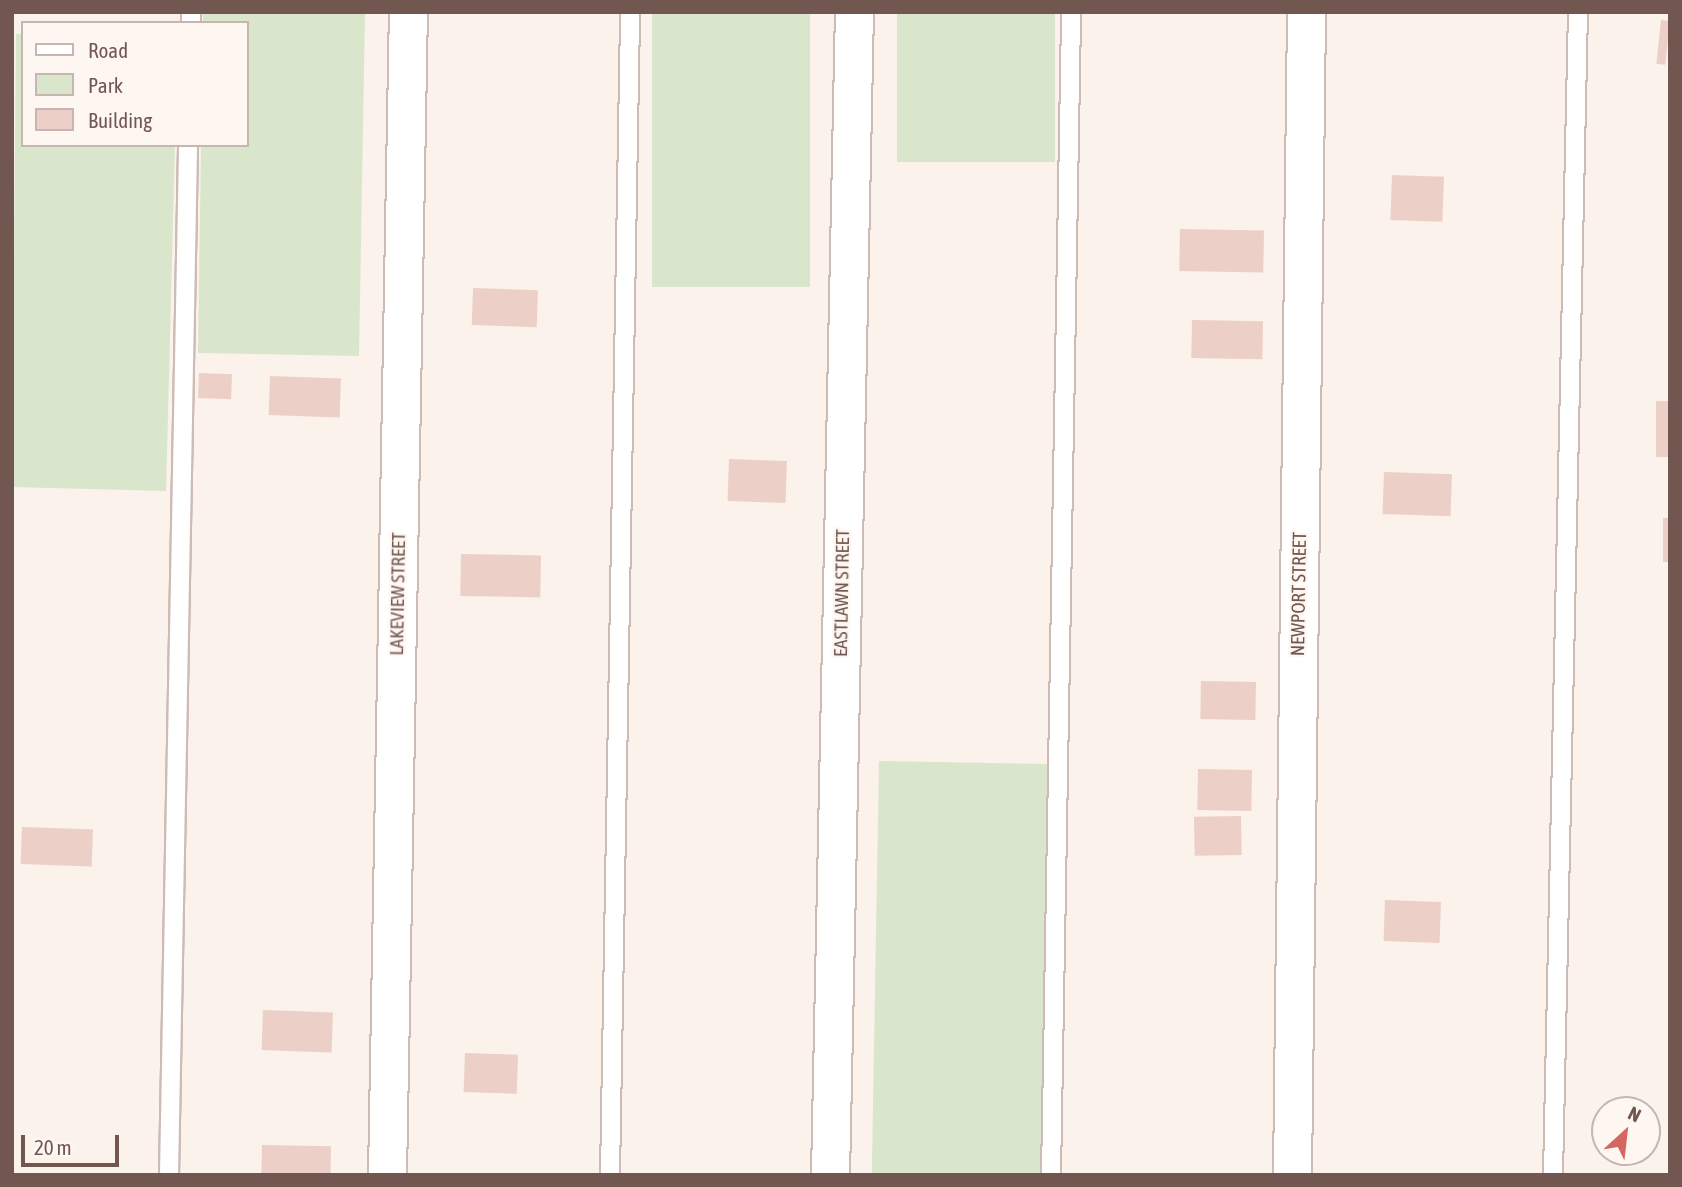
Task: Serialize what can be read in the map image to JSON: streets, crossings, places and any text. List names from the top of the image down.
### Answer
{
  "streets": {
    "street": ["EASTLAWN STREET", "LAKEVIEW STREET", "NEWPORT STREET"]
  },
  "legend": ["Road", "Park", "Building"],
  "scale_bar": "20 m",
  "north": "top right"
}
